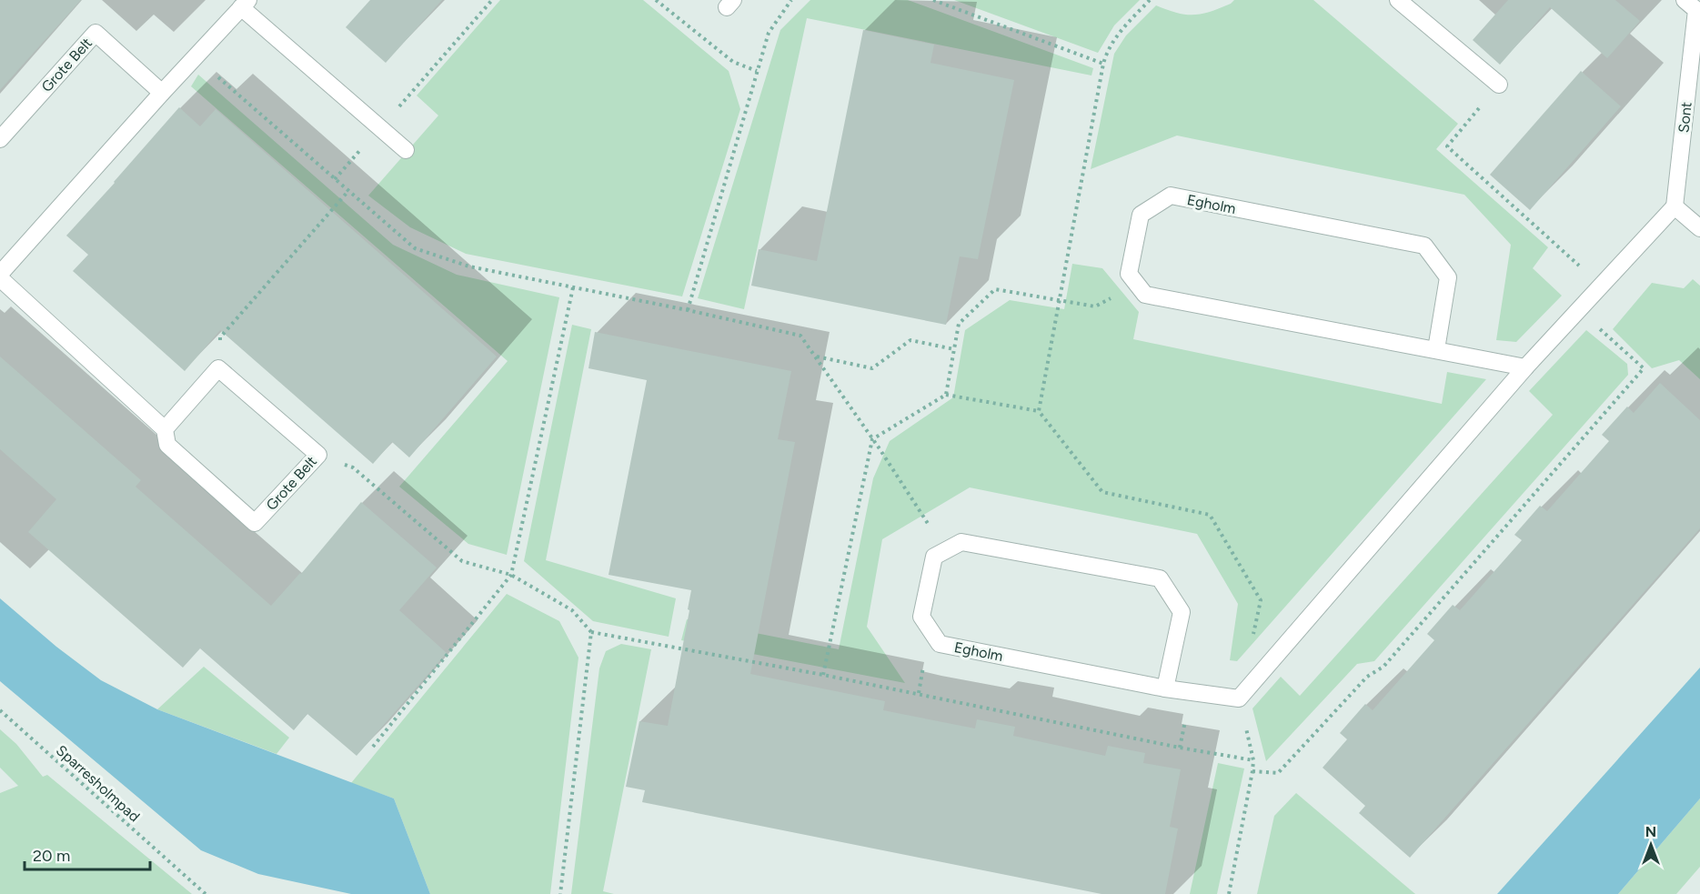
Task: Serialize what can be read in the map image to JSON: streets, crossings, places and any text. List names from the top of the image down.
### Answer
{
  "streets": {
    "street": ["Grote Belt", "Sont", "Egholm"],
    "path": ["Sparresholmpad"]
  },
  "scale_bar": "20 m",
  "north": "top"
}
